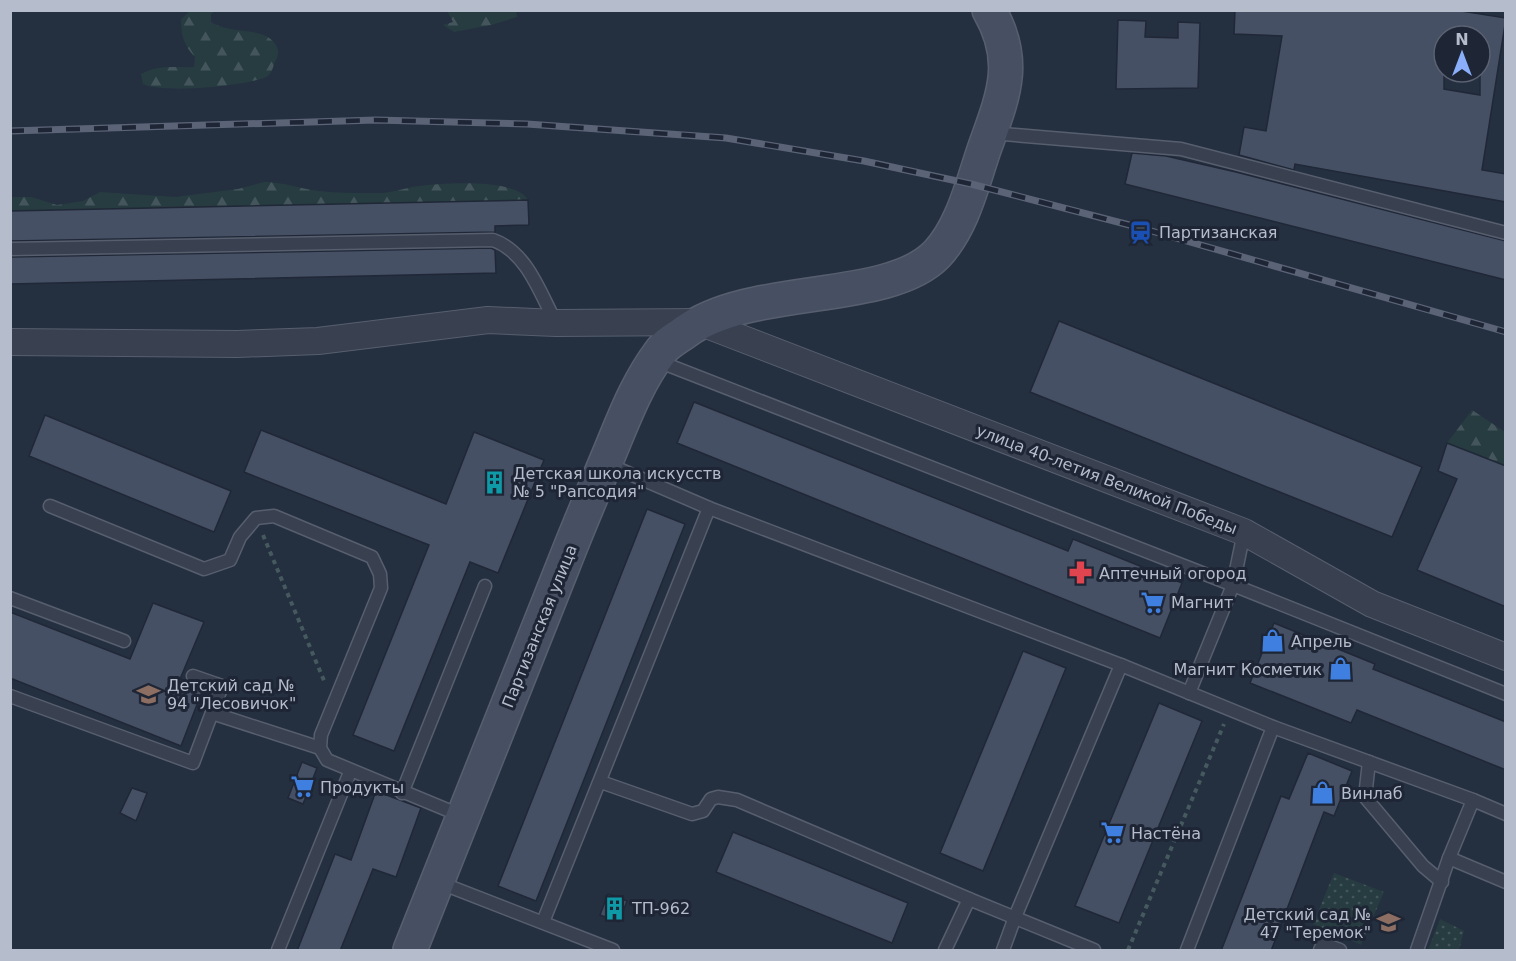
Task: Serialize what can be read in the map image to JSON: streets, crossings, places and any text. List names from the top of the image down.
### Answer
{
  "streets": {
    "street": ["улица 40-летия Великой Победы", "Партизанская улица"]
  },
  "crossings": [
    ["улица 40-летия Великой Победы", "Партизанская улица"]
  ],
  "places": {
    "station": ["Партизанская"],
    "building": ["Детская школа искусств № 5 \"Рапсодия\"", "ТП-962"],
    "pharmacy": ["Аптечный огород"],
    "supermarket": ["Магнит", "Продукты", "Настёна"],
    "shop": ["Апрель", "Магнит Косметик", "Винлаб"],
    "school or university": ["Детский сад № 94 \"Лесовичок\"", "Детский сад № 47 \"Теремок\""]
  },
  "north": "top"
}
